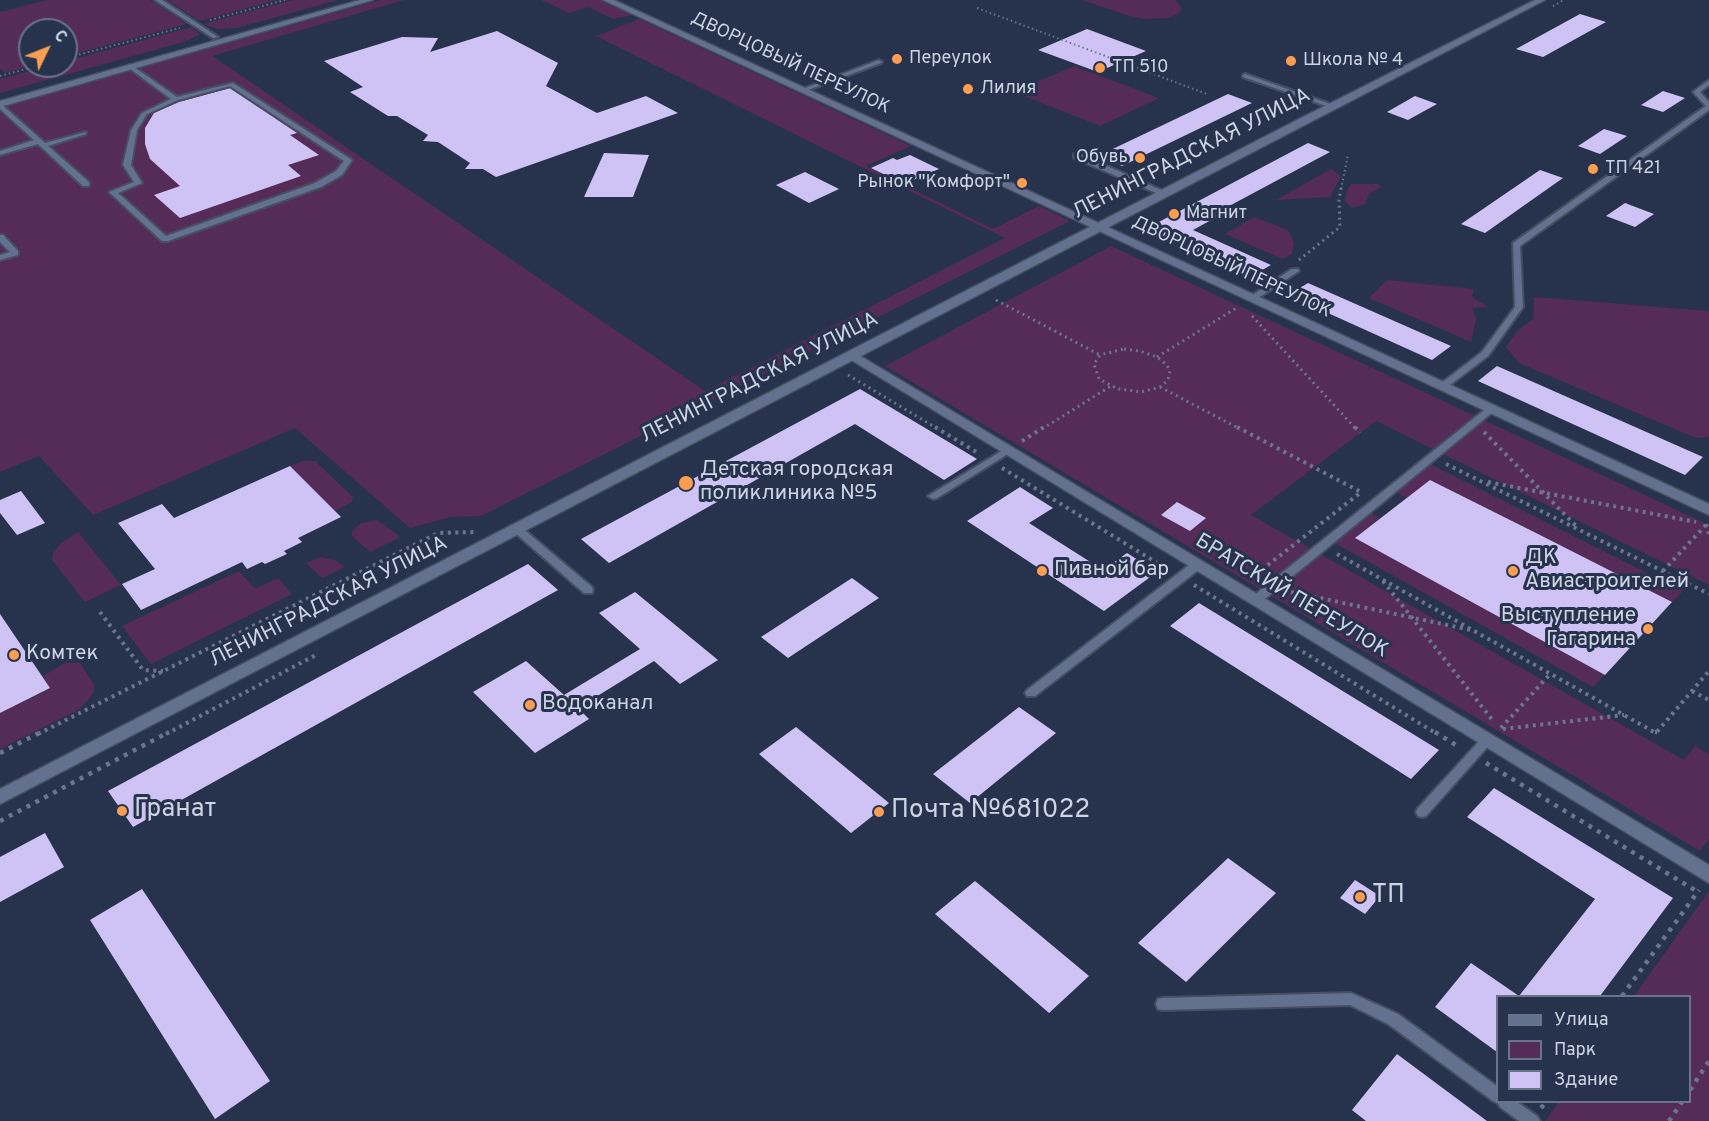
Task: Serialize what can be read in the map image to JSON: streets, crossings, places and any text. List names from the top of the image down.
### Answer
{
  "streets": {
    "main road": ["ДВОРЦОВЫЙ ПЕРЕУЛОК", "ЛЕНИНГРАДСКАЯ УЛИЦА", "БРАТСКИЙ ПЕРЕУЛОК"]
  },
  "crossings": [
    ["ДВОРЦОВЫЙ ПЕРЕУЛОК", "ЛЕНИНГРАДСКАЯ УЛИЦА"],
    ["ЛЕНИНГРАДСКАЯ УЛИЦА", "БРАТСКИЙ ПЕРЕУЛОК"]
  ],
  "places": [
    "Переулок",
    "Школа № 4",
    "ТП 510",
    "Лилия",
    "Обувь",
    "ТП 421",
    "Рынок \"Комфорт\"",
    "Магнит",
    "Детская городская поликлиника №5",
    "Пивной бар",
    "ДК Авиастроителей",
    "Выступление Гагарина",
    "Комтек",
    "Водоканал",
    "Гранат",
    "Почта №681022",
    "ТП"
  ],
  "legend": ["Улица", "Парк", "Здание"],
  "north": "top right"
}
